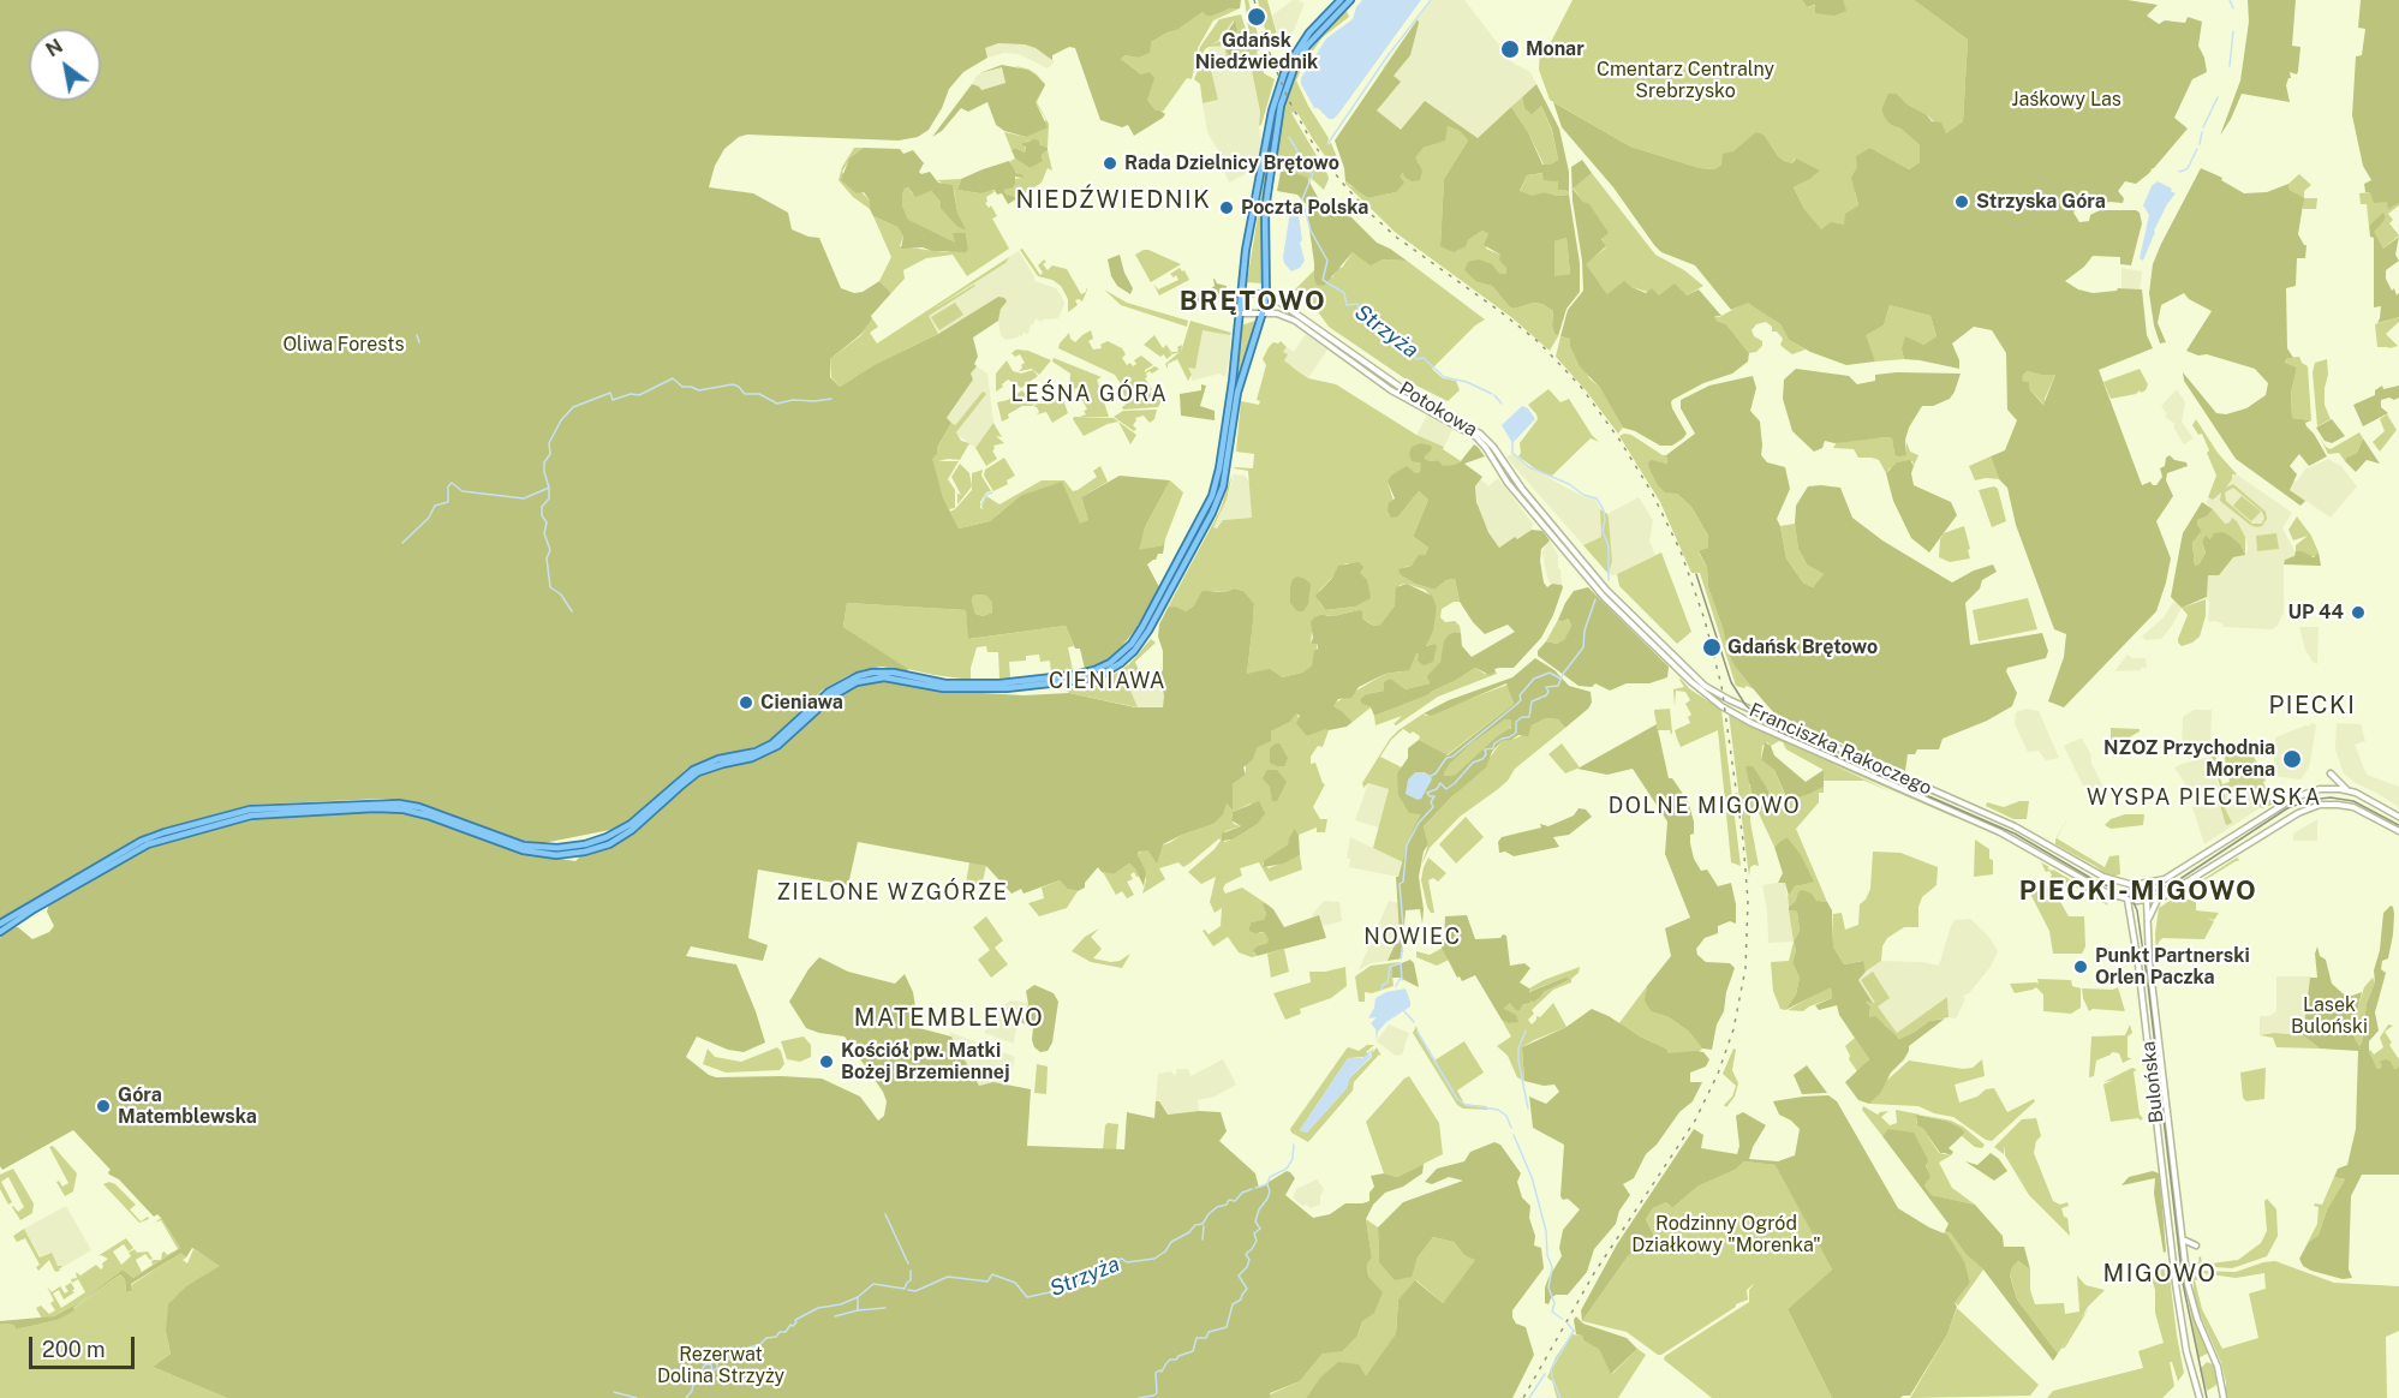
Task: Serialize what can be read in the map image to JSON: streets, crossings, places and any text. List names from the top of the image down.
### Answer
{
  "streets": {
    "main road": ["Potokowa", "Franciszka Rakoczego", "Bulońska"]
  },
  "crossings": [
    ["Potokowa", "Franciszka Rakoczego"],
    ["Franciszka Rakoczego", "Bulońska"]
  ],
  "districts": [
    "NIEDŹWIEDNIK",
    "BRĘTOWO",
    "LEŚNA GÓRA",
    "CIENIAWA",
    "PIECKI",
    "WYSPA PIECEWSKA",
    "DOLNE MIGOWO",
    "PIECKI-MIGOWO",
    "ZIELONE WZGÓRZE",
    "NOWIEC",
    "MATEMBLEWO",
    "MIGOWO"
  ],
  "water": ["Strzyża"],
  "parks": [
    "Cmentarz Centralny Srebrzysko",
    "Jaśkowy Las",
    "Oliwa Forests",
    "Lasek Buloński",
    "Rodzinny Ogród Działkowy \"Morenka\"",
    "Rezerwat Dolina Strzyży"
  ],
  "places": [
    "Gdańsk Niedźwiednik",
    "Monar",
    "Rada Dzielnicy Brętowo",
    "Strzyska Góra",
    "Poczta Polska",
    "UP 44",
    "Gdańsk Brętowo",
    "Cieniawa",
    "NZOZ Przychodnia Morena",
    "Punkt Partnerski Orlen Paczka",
    "Kościół pw. Matki Bożej Brzemiennej",
    "Góra Matemblewska"
  ],
  "scale_bar": "200 m",
  "north": "top left"
}
